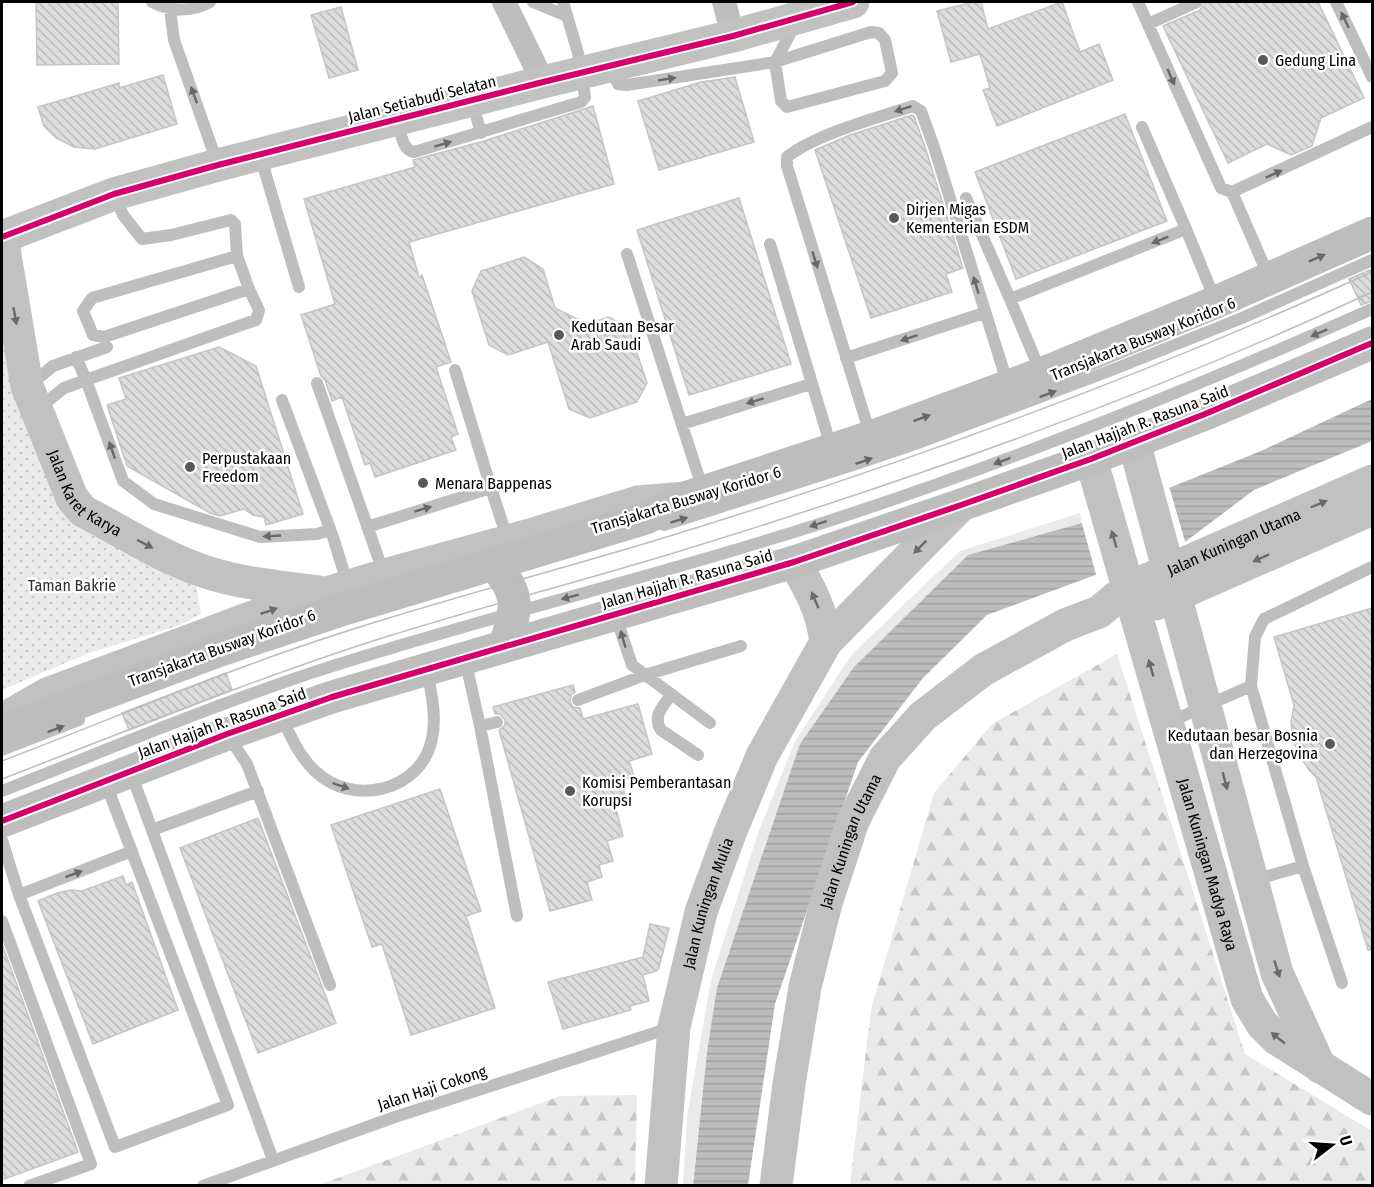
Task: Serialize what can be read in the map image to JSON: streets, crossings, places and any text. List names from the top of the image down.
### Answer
{
  "streets": {
    "main road": ["Jalan Hajjah R. Rasuna Said"],
    "street": [
      "Jalan Setiabudi Selatan",
      "Jalan Karet Karya",
      "Jalan Kuningan Utama",
      "Jalan Kuningan Madya Raya",
      "Jalan Kuningan Mulia"
    ],
    "lane": ["Transjakarta Busway Koridor 6", "Jalan Haji Cokong"]
  },
  "crossings": [
    ["Jalan Setiabudi Selatan", "Jalan Karet Karya"],
    ["Jalan Hajjah R. Rasuna Said", "Jalan Kuningan Madya Raya"],
    ["Jalan Hajjah R. Rasuna Said", "Jalan Kuningan Mulia"],
    ["Jalan Kuningan Utama", "Jalan Kuningan Madya Raya"],
    ["Jalan Kuningan Mulia", "Jalan Haji Cokong"]
  ],
  "one_way": ["Jalan Karet Karya"],
  "parks": ["Taman Bakrie"],
  "places": [
    "Gedung Lina",
    "Dirjen Migas Kementerian ESDM",
    "Kedutaan Besar Arab Saudi",
    "Perpustakaan Freedom",
    "Menara Bappenas",
    "Kedutaan besar Bosnia dan Herzegovina",
    "Komisi Pemberantasan Korupsi"
  ],
  "north": "right"
}
